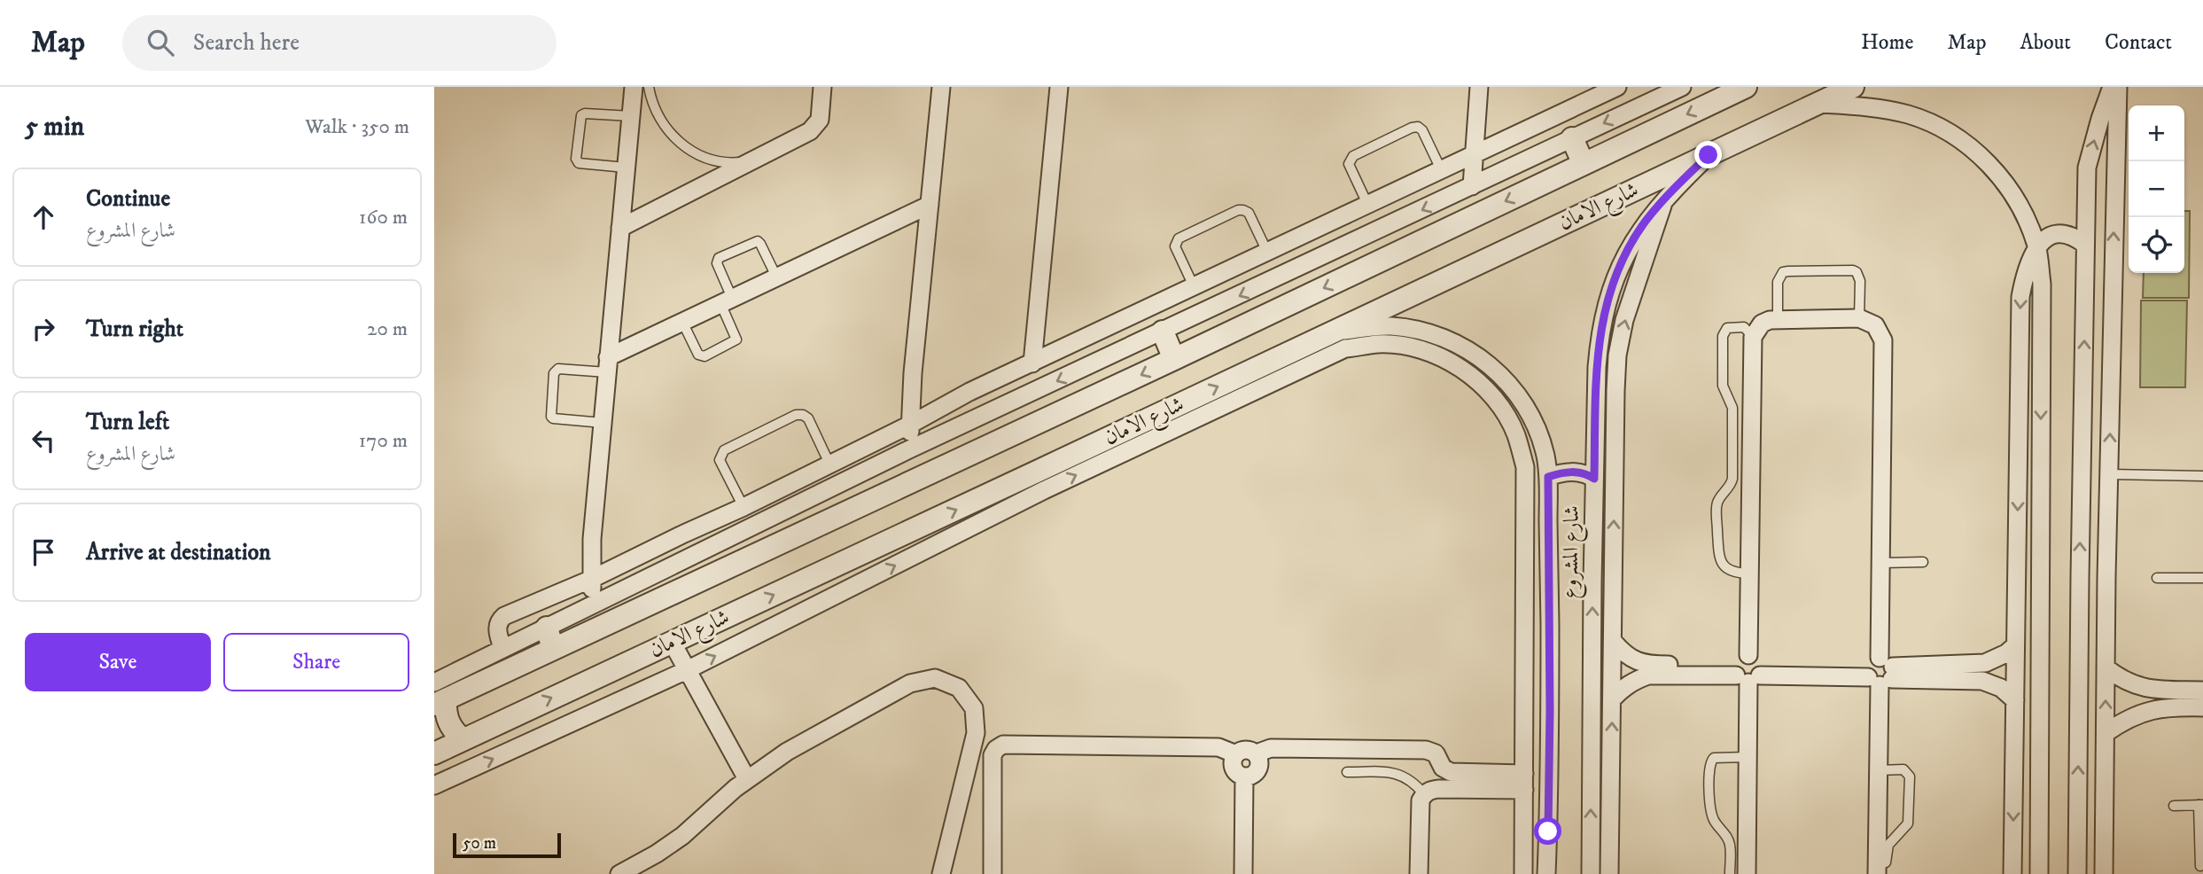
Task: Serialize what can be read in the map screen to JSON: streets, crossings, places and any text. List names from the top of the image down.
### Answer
{
  "streets": {
    "street": ["شارع الامان", "شارع المشروع"]
  },
  "crossings": [
    ["شارع الامان", "شارع المشروع"]
  ],
  "scale_bar": "50 m",
  "page": {
    "header": "Map",
    "search": "Search here",
    "nav": [
      "Home",
      "Map",
      "About",
      "Contact"
    ],
    "heading": ["5 min", "Walk · 350 m"],
    "map_buttons": ["+", "−"],
    "list": [
      ["Continue", "شارع المشروع", "160 m"],
      ["Turn right", "20 m"],
      ["Turn left", "شارع المشروع", "170 m"],
      "Arrive at destination"
    ],
    "buttons": ["Save", "Share"],
    "scale": "50 m"
  }
}
